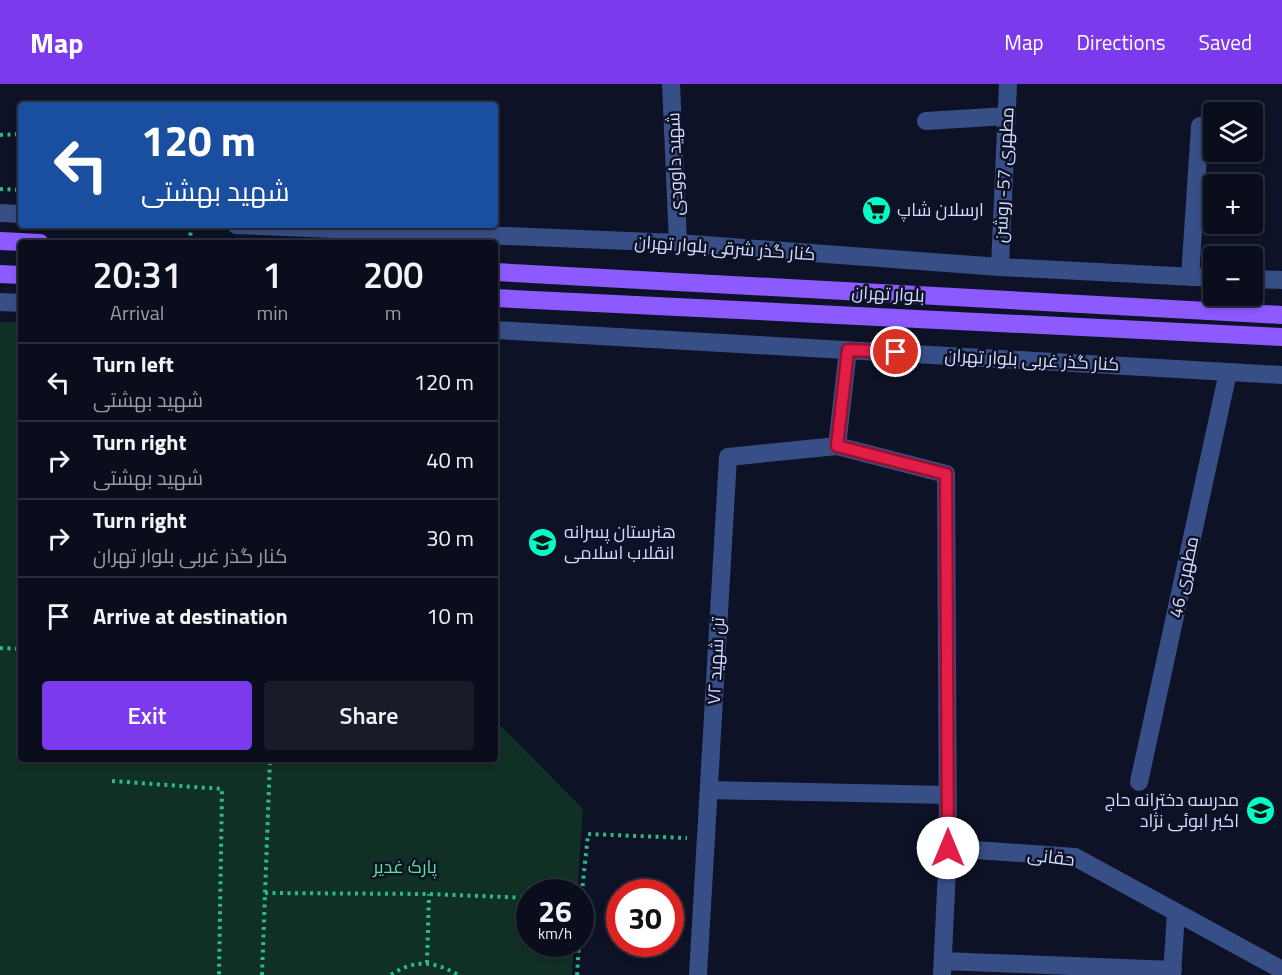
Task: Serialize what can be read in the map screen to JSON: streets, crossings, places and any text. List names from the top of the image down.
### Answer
{
  "streets": {
    "main road": ["بلوار تهران"],
    "street": [
      "شهید داوودی",
      "مطهری 57- روشن",
      "کنار گذر شرقی بلوار تهران",
      "کنار گذر غربی بلوار تهران",
      "مطهری 46",
      "۷۲ تن شهید",
      "حقانی"
    ]
  },
  "crossings": [
    ["شهید داوودی", "کنار گذر شرقی بلوار تهران"],
    ["مطهری 57- روشن", "کنار گذر شرقی بلوار تهران"],
    ["کنار گذر غربی بلوار تهران", "مطهری 46"]
  ],
  "parks": ["پارک غدیر"],
  "places": {
    "supermarket": ["ارسلان شاپ"],
    "school or university": ["هنرستان پسرانه انقلاب اسلامی", "مدرسه دخترانه حاج اکبر ابوئی نژاد"]
  },
  "page": {
    "header": "Map",
    "nav": ["Map", "Directions", "Saved"],
    "map_buttons": ["+", "−"],
    "turn": ["120 m", "شهید بهشتی"],
    "eta": [
      "20:31",
      "Arrival",
      "1",
      "min",
      "200",
      "m"
    ],
    "list": [
      {
        "name": "Turn left",
        "note": "شهید بهشتی",
        "value": "120 m"
      },
      {
        "name": "Turn right",
        "note": "شهید بهشتی",
        "value": "40 m"
      },
      {
        "name": "Turn right",
        "note": "کنار گذر غربی بلوار تهران",
        "value": "30 m"
      },
      {
        "name": "Arrive at destination",
        "value": "10 m"
      }
    ],
    "buttons": ["Exit", "Share"],
    "speed": "26 km/h",
    "limit": "30"
  }
}
